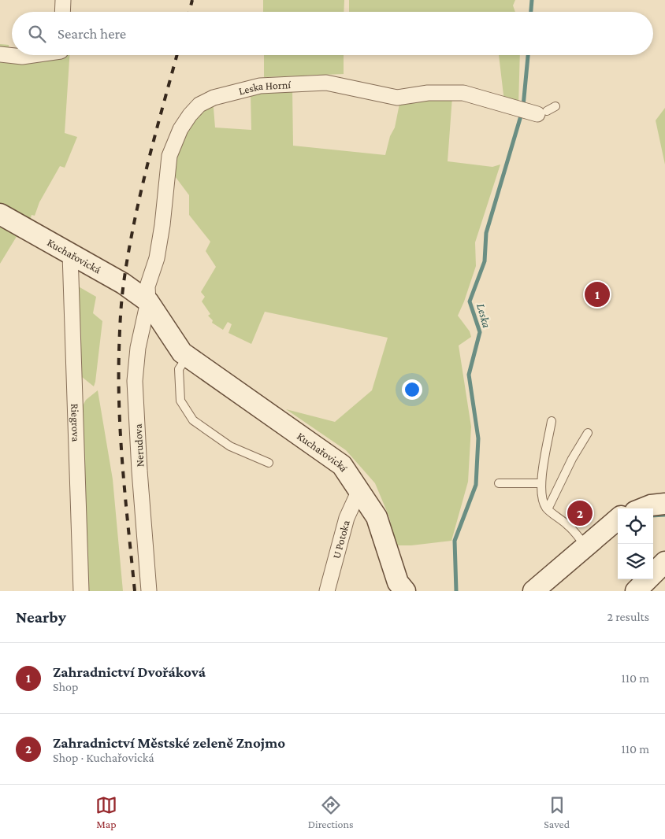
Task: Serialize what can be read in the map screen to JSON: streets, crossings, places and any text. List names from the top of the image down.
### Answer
{
  "streets": {
    "street": [
      "Leska Horní",
      "Kuchařovická",
      "Riegrova",
      "Nerudova",
      "U Potoka"
    ]
  },
  "crossings": [
    ["Leska Horní", "Kuchařovická"],
    ["Leska Horní", "Nerudova"],
    ["Kuchařovická", "Riegrova"],
    ["Kuchařovická", "Nerudova"],
    ["Kuchařovická", "U Potoka"]
  ],
  "water": ["Leska"],
  "page": {
    "search": "Search here",
    "pins": ["1", "2"],
    "heading": ["Nearby", "2 results"],
    "list": [
      {
        "mark": "1",
        "name": "Zahradnictví Dvořáková",
        "note": "Shop",
        "value": "110 m"
      },
      {
        "mark": "2",
        "name": "Zahradnictví Městské zeleně Znojmo",
        "note": "Shop · Kuchařovická",
        "value": "110 m"
      }
    ],
    "nav": ["Map", "Directions", "Saved"]
  }
}
